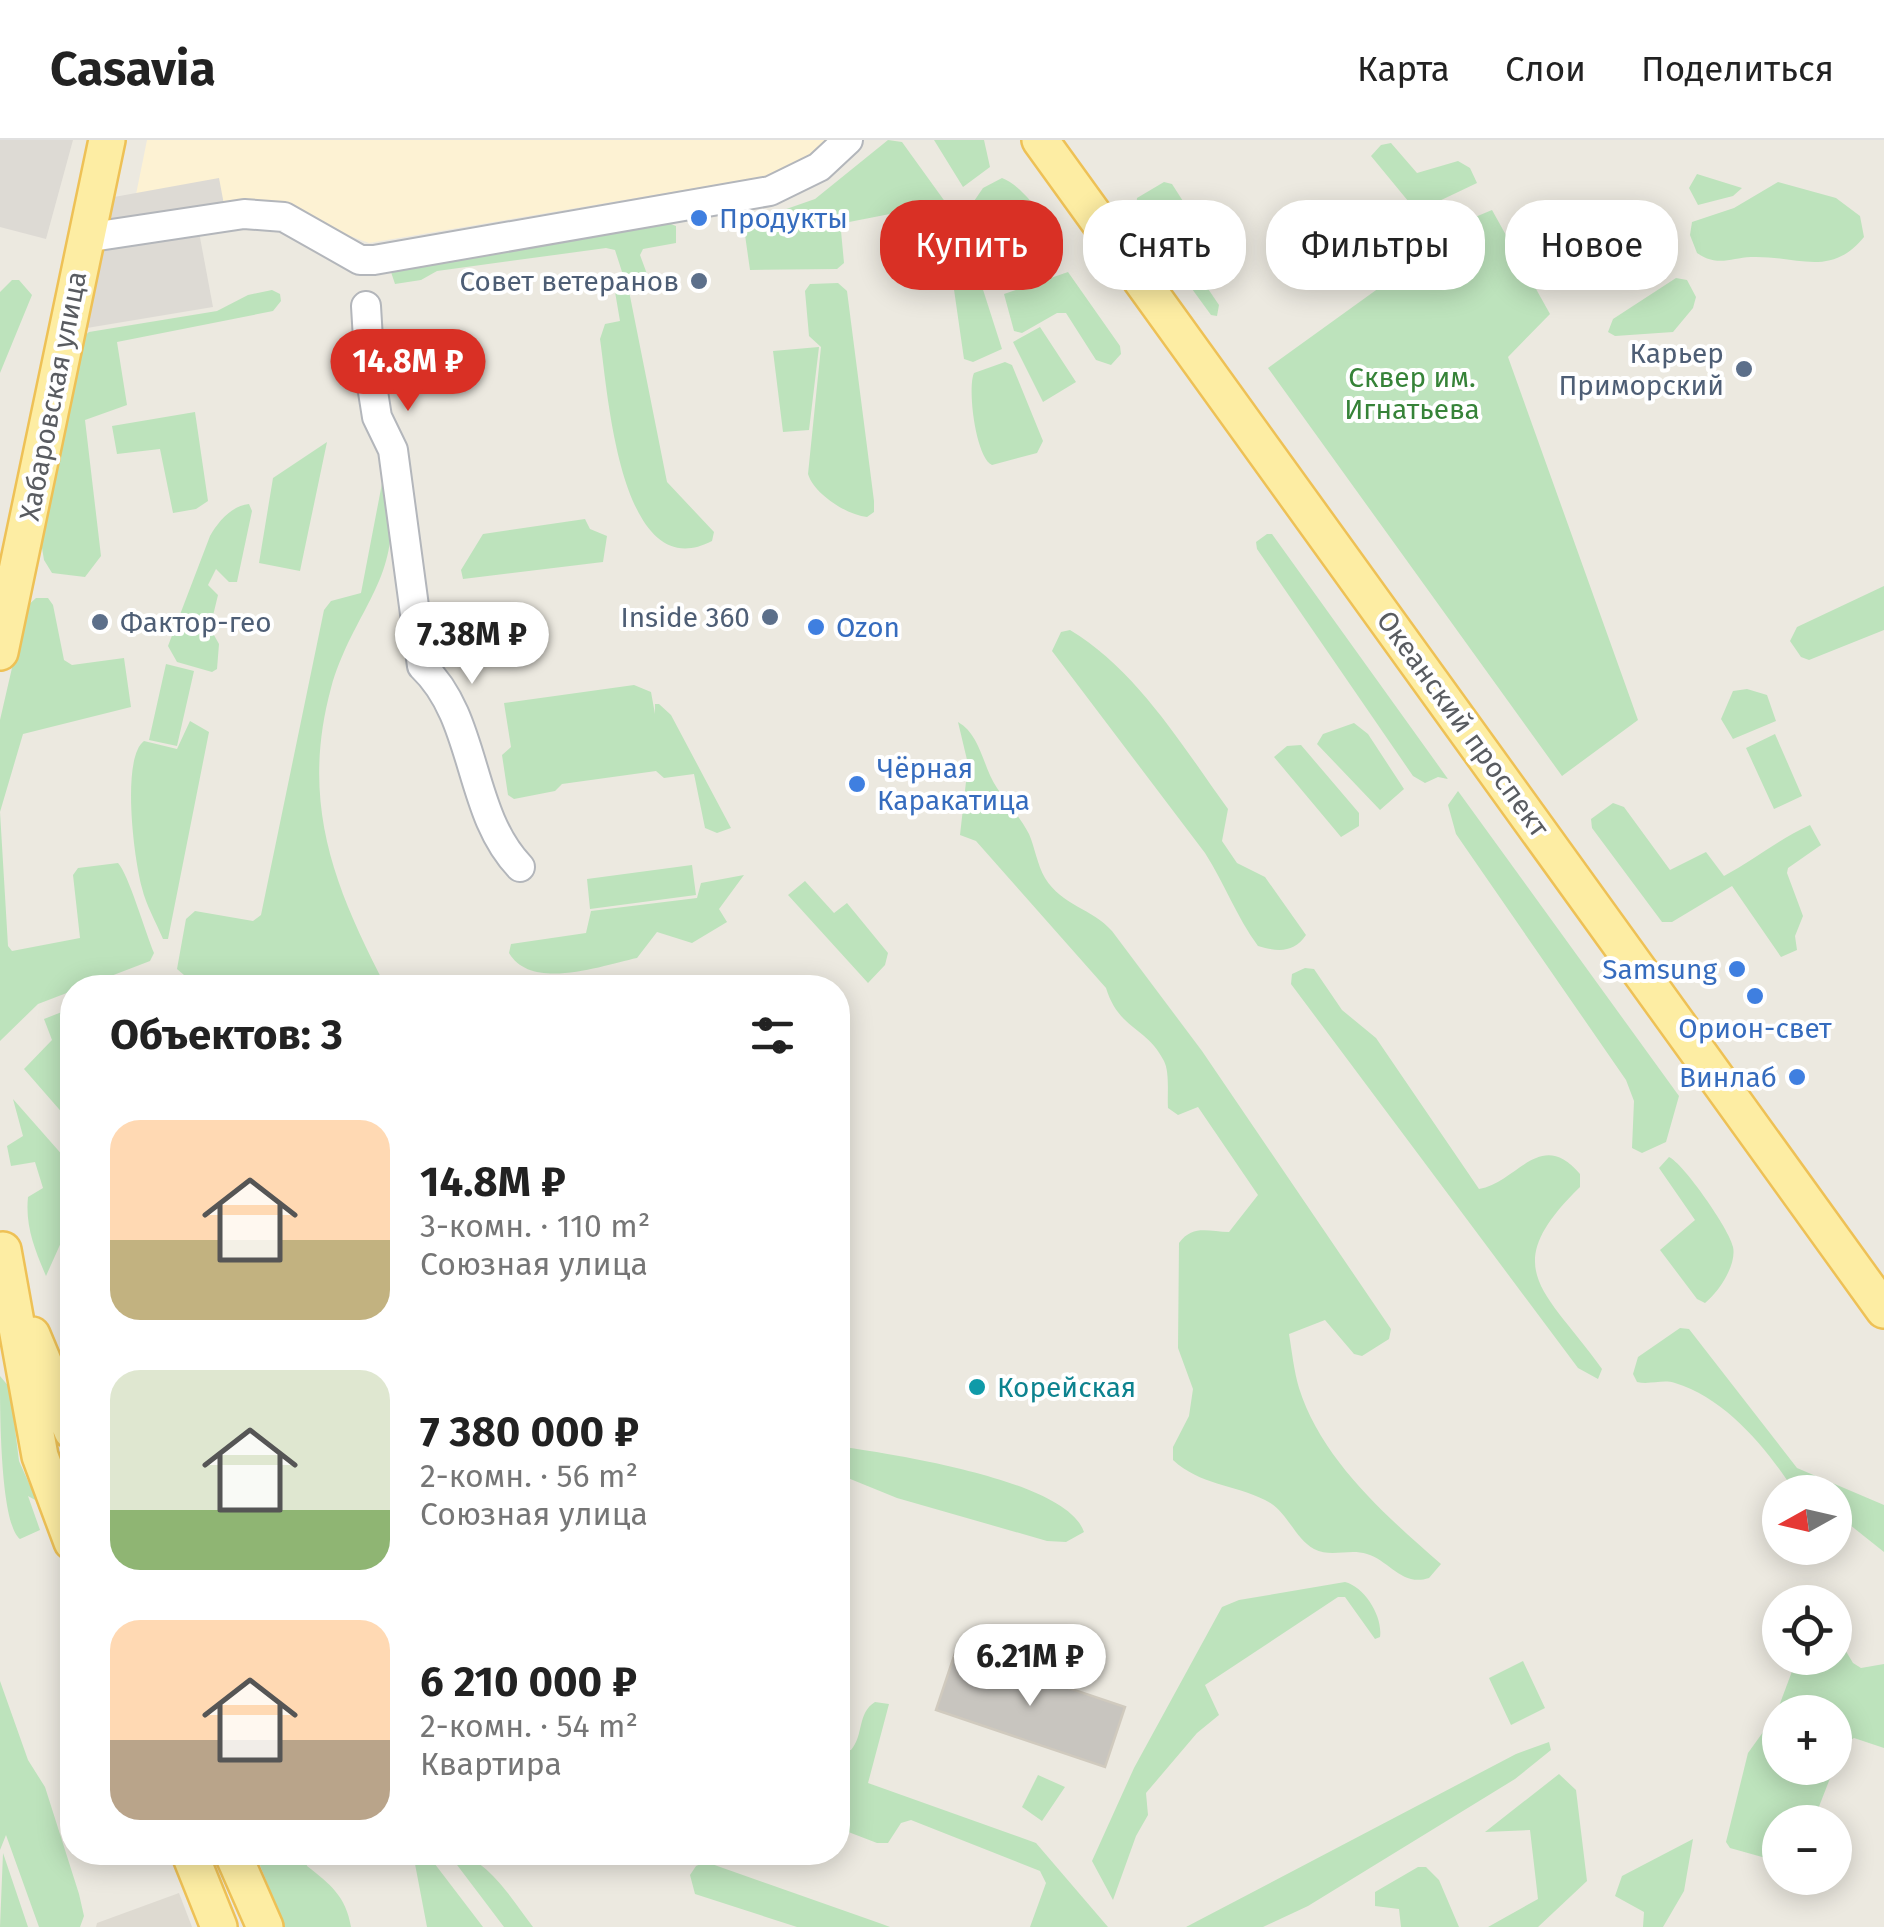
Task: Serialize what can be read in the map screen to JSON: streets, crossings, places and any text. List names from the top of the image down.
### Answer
{
  "streets": {
    "main road": ["Хабаровская улица", "Океанский проспект"]
  },
  "parks": ["Cквер им. Игнатьева"],
  "places": [
    "Продукты",
    "Совет ветеранов",
    "Карьер Приморский",
    "Inside 360",
    "Фактор-гео",
    "Ozon",
    "Чёрная Каракатица",
    "Samsung",
    "Орион-свет",
    "Винлаб",
    "Корейская"
  ],
  "north": "left",
  "page": {
    "header": "Casavia",
    "nav": ["Карта", "Слои", "Поделиться"],
    "chip": [
      "Купить",
      "Снять",
      "Фильтры",
      "Новое"
    ],
    "price": ["14.8M ₽", "7.38M ₽", "6.21M ₽"],
    "heading": "Объектов: 3",
    "list": [
      {
        "name": "14.8M ₽",
        "note": "3-комн. · 110 m² · Союзная улица"
      },
      {
        "name": "7 380 000 ₽",
        "note": "2-комн. · 56 m² · Союзная улица"
      },
      {
        "name": "6 210 000 ₽",
        "note": "2-комн. · 54 m² · Квартира"
      }
    ],
    "map_buttons": ["+", "−"]
  }
}
